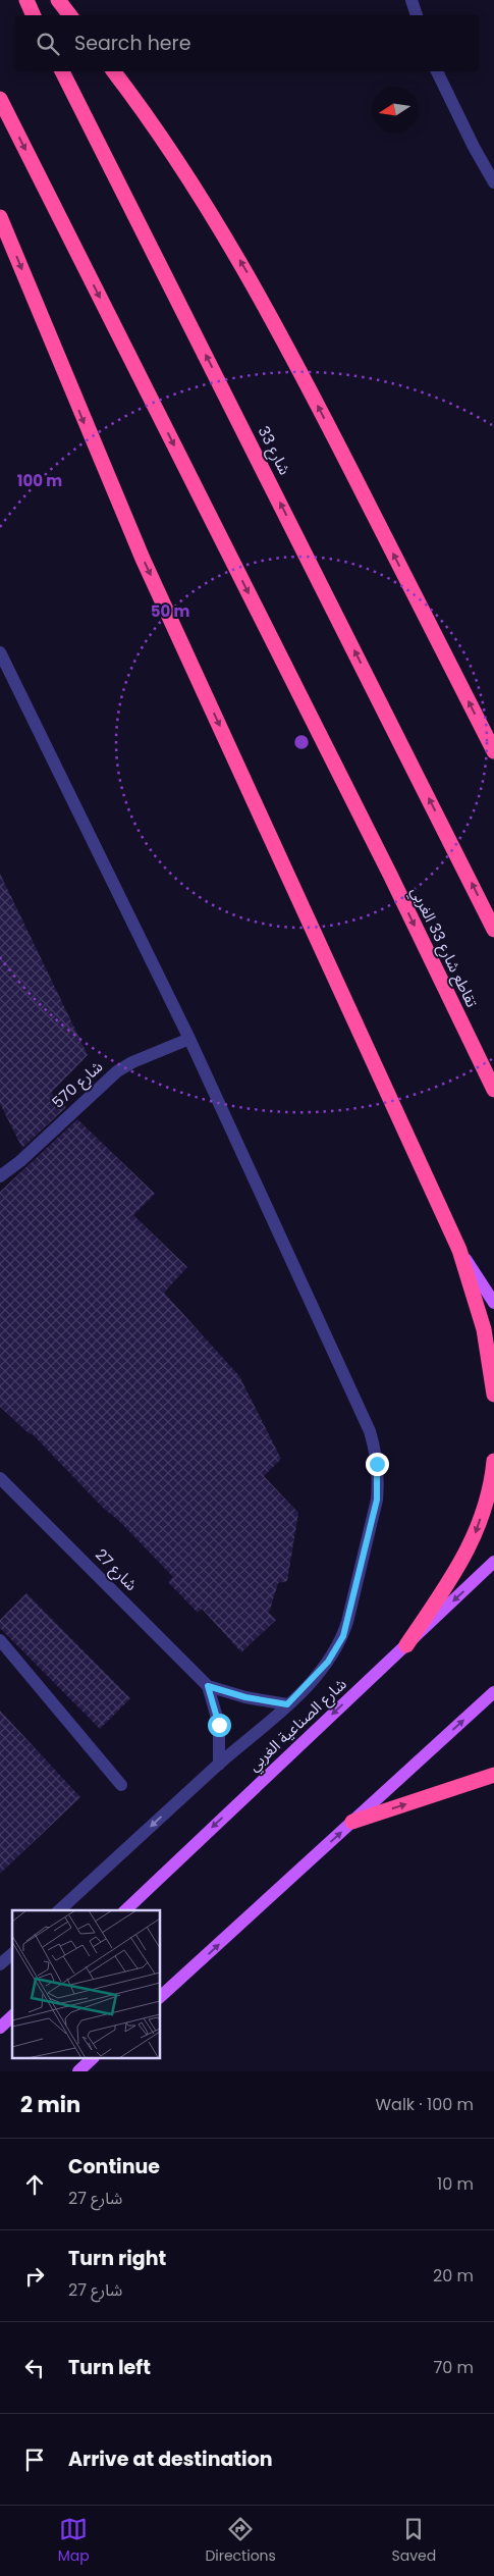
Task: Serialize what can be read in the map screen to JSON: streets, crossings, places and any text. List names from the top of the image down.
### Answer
{
  "streets": {
    "highway": ["شارع 33", "تقاطع شارع 33 الغربي"],
    "main road": ["شارع الصناعية الغربي"],
    "street": ["شارع 570", "شارع 27"]
  },
  "north": "left",
  "page": {
    "search": "Search here",
    "heading": ["2 min", "Walk · 100 m"],
    "list": [
      ["Continue", "شارع 27", "10 m"],
      ["Turn right", "شارع 27", "20 m"],
      ["Turn left", "70 m"],
      "Arrive at destination"
    ],
    "nav": ["Map", "Directions", "Saved"]
  },
  "rings": ["100 m", "50 m"]
}
